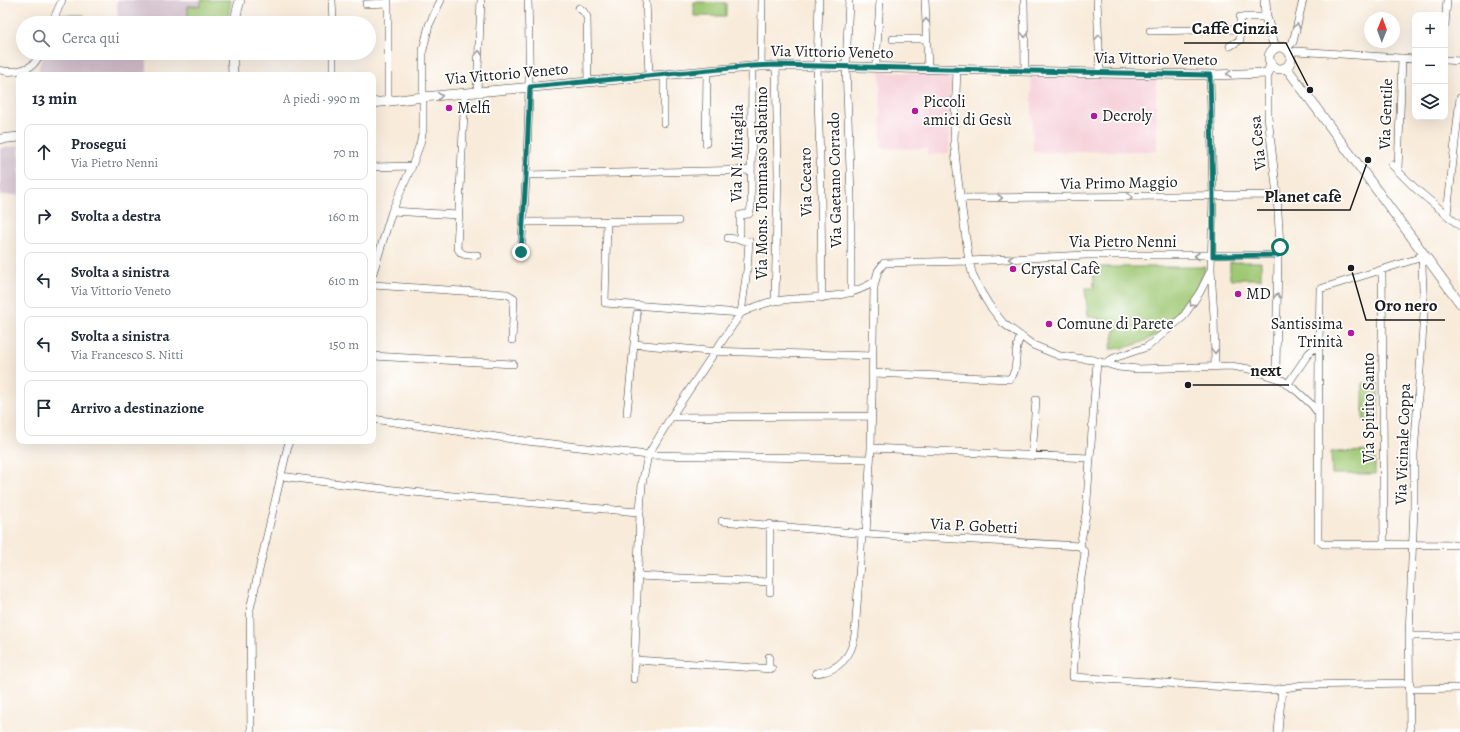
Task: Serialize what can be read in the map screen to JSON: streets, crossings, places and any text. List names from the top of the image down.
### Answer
{
  "streets": {
    "street": [
      "Via Vittorio Veneto",
      "Via Gentile",
      "Via Cesa",
      "Via N. Miraglia",
      "Via Gaetano Corrado",
      "Via Cecaro",
      "Via Mons. Tommaso Sabatino",
      "Via Primo Maggio",
      "Via Pietro Nenni",
      "Via Spirito Santo",
      "Via Vicinale Coppa",
      "Via P. Gobetti"
    ]
  },
  "crossings": [
    ["Via Vittorio Veneto", "Via Cesa"],
    ["Via Vittorio Veneto", "Via N. Miraglia"],
    ["Via Vittorio Veneto", "Via Gaetano Corrado"],
    ["Via Vittorio Veneto", "Via Cecaro"],
    ["Via Vittorio Veneto", "Via Mons. Tommaso Sabatino"],
    ["Via Cesa", "Via Primo Maggio"],
    ["Via Cesa", "Via Pietro Nenni"]
  ],
  "one_way": ["Via Primo Maggio", "Via Pietro Nenni"],
  "places": [
    "Caffè Cinzia",
    "Melfi",
    "Piccoli amici di Gesù",
    "Decroly",
    "Planet cafè",
    "Oro nero",
    "Crystal Cafè",
    "MD",
    "Comune di Parete",
    "Santissima Trinità",
    "next"
  ],
  "north": "top",
  "page": {
    "map_buttons": ["+", "−"],
    "search": "Cerca qui",
    "heading": ["13 min", "A piedi · 990 m"],
    "list": [
      ["Prosegui", "Via Pietro Nenni", "70 m"],
      ["Svolta a destra", "160 m"],
      ["Svolta a sinistra", "Via Vittorio Veneto", "610 m"],
      ["Svolta a sinistra", "Via Francesco S. Nitti", "150 m"],
      "Arrivo a destinazione"
    ]
  }
}
